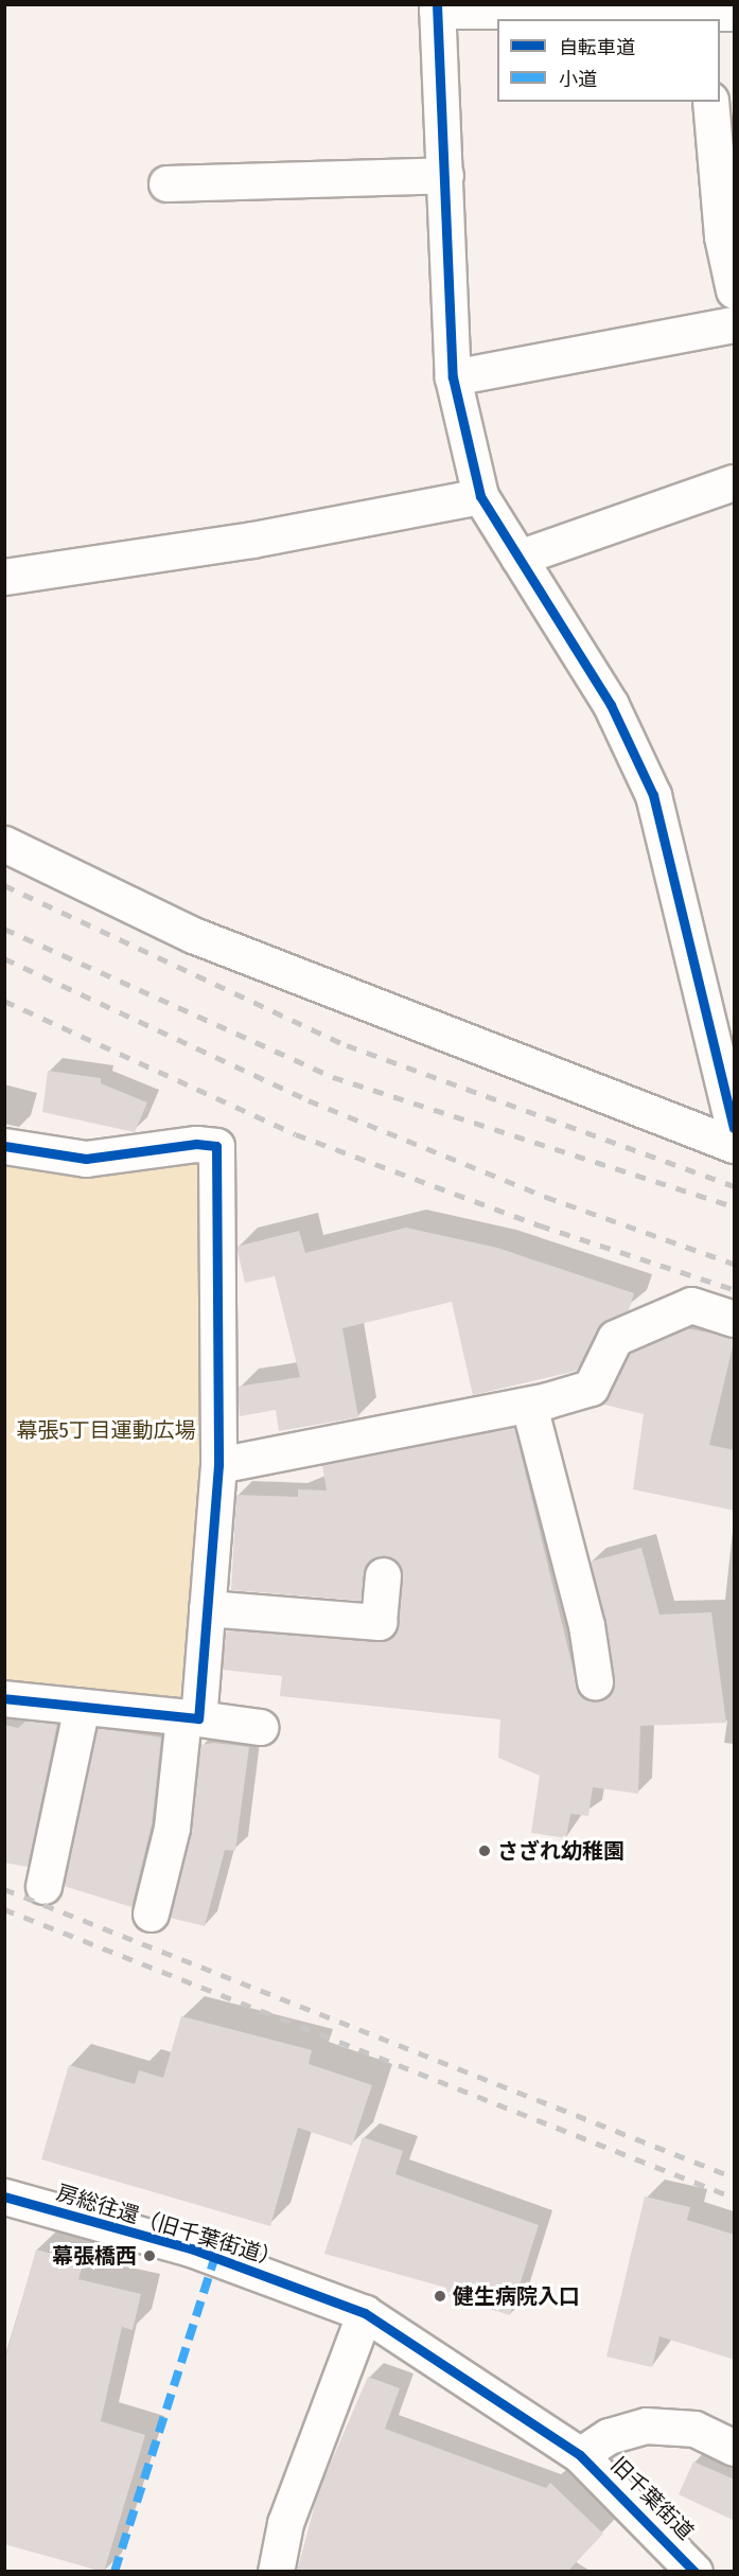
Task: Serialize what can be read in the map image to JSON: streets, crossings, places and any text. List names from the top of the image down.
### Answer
{
  "streets": {
    "street": ["房総往還（旧千葉街道）", "旧千葉街道"]
  },
  "crossings": [
    ["房総往還（旧千葉街道）", "旧千葉街道"]
  ],
  "parks": ["幕張5丁目運動広場"],
  "places": ["さざれ幼稚園", "幕張橋西", "健生病院入口"],
  "legend": ["自転車道", "小道"]
}
